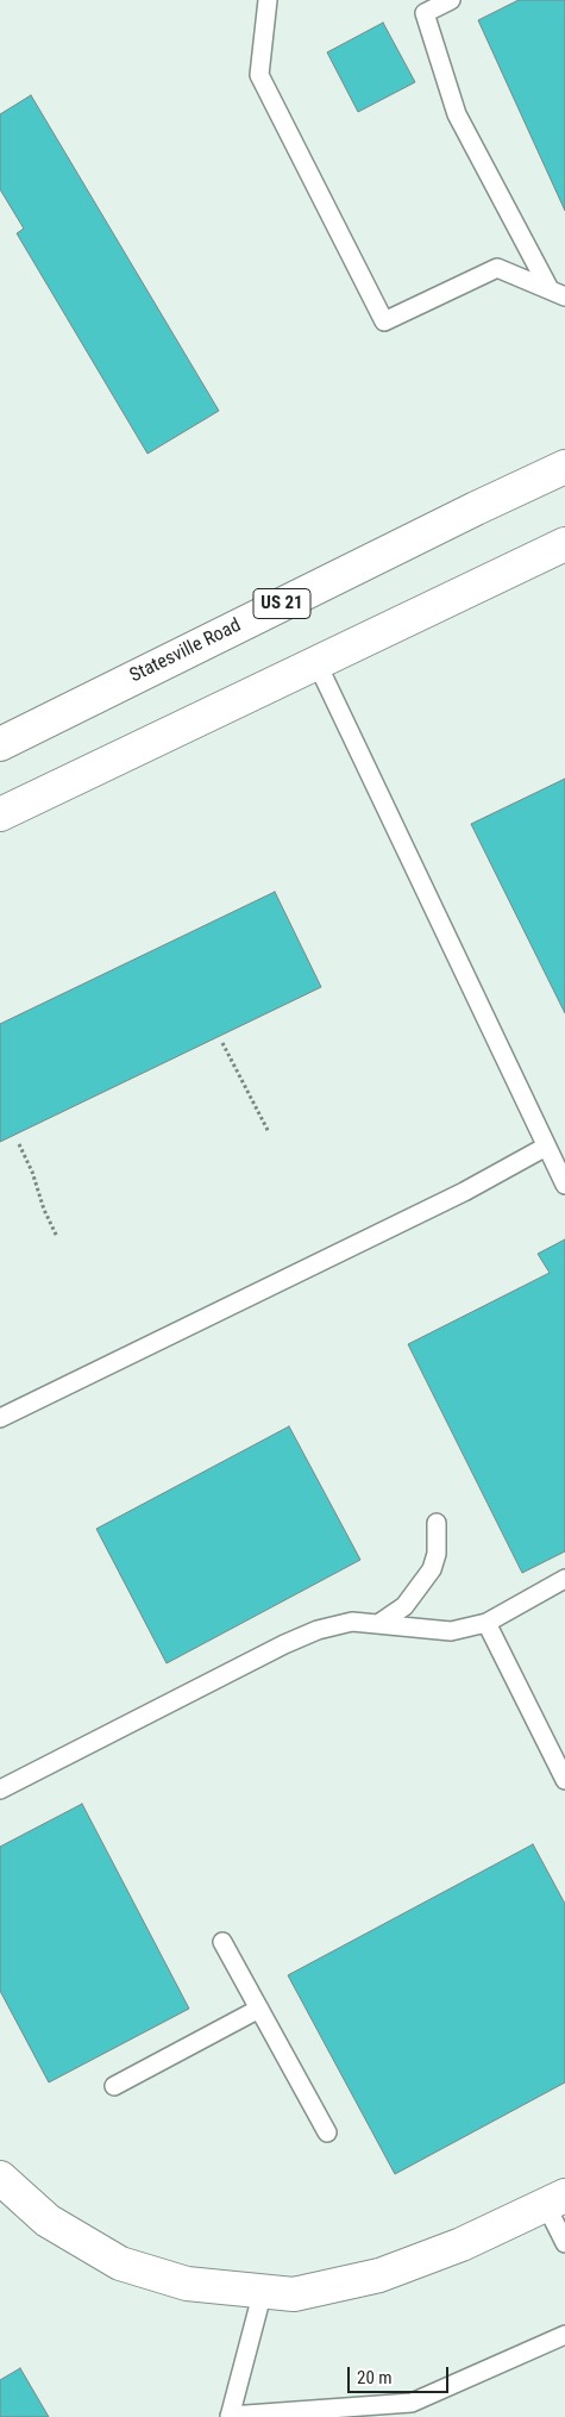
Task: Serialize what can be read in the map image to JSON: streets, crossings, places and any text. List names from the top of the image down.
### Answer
{
  "streets": {
    "main road": ["US 21", "Statesville Road"]
  },
  "scale_bar": "20 m"
}
